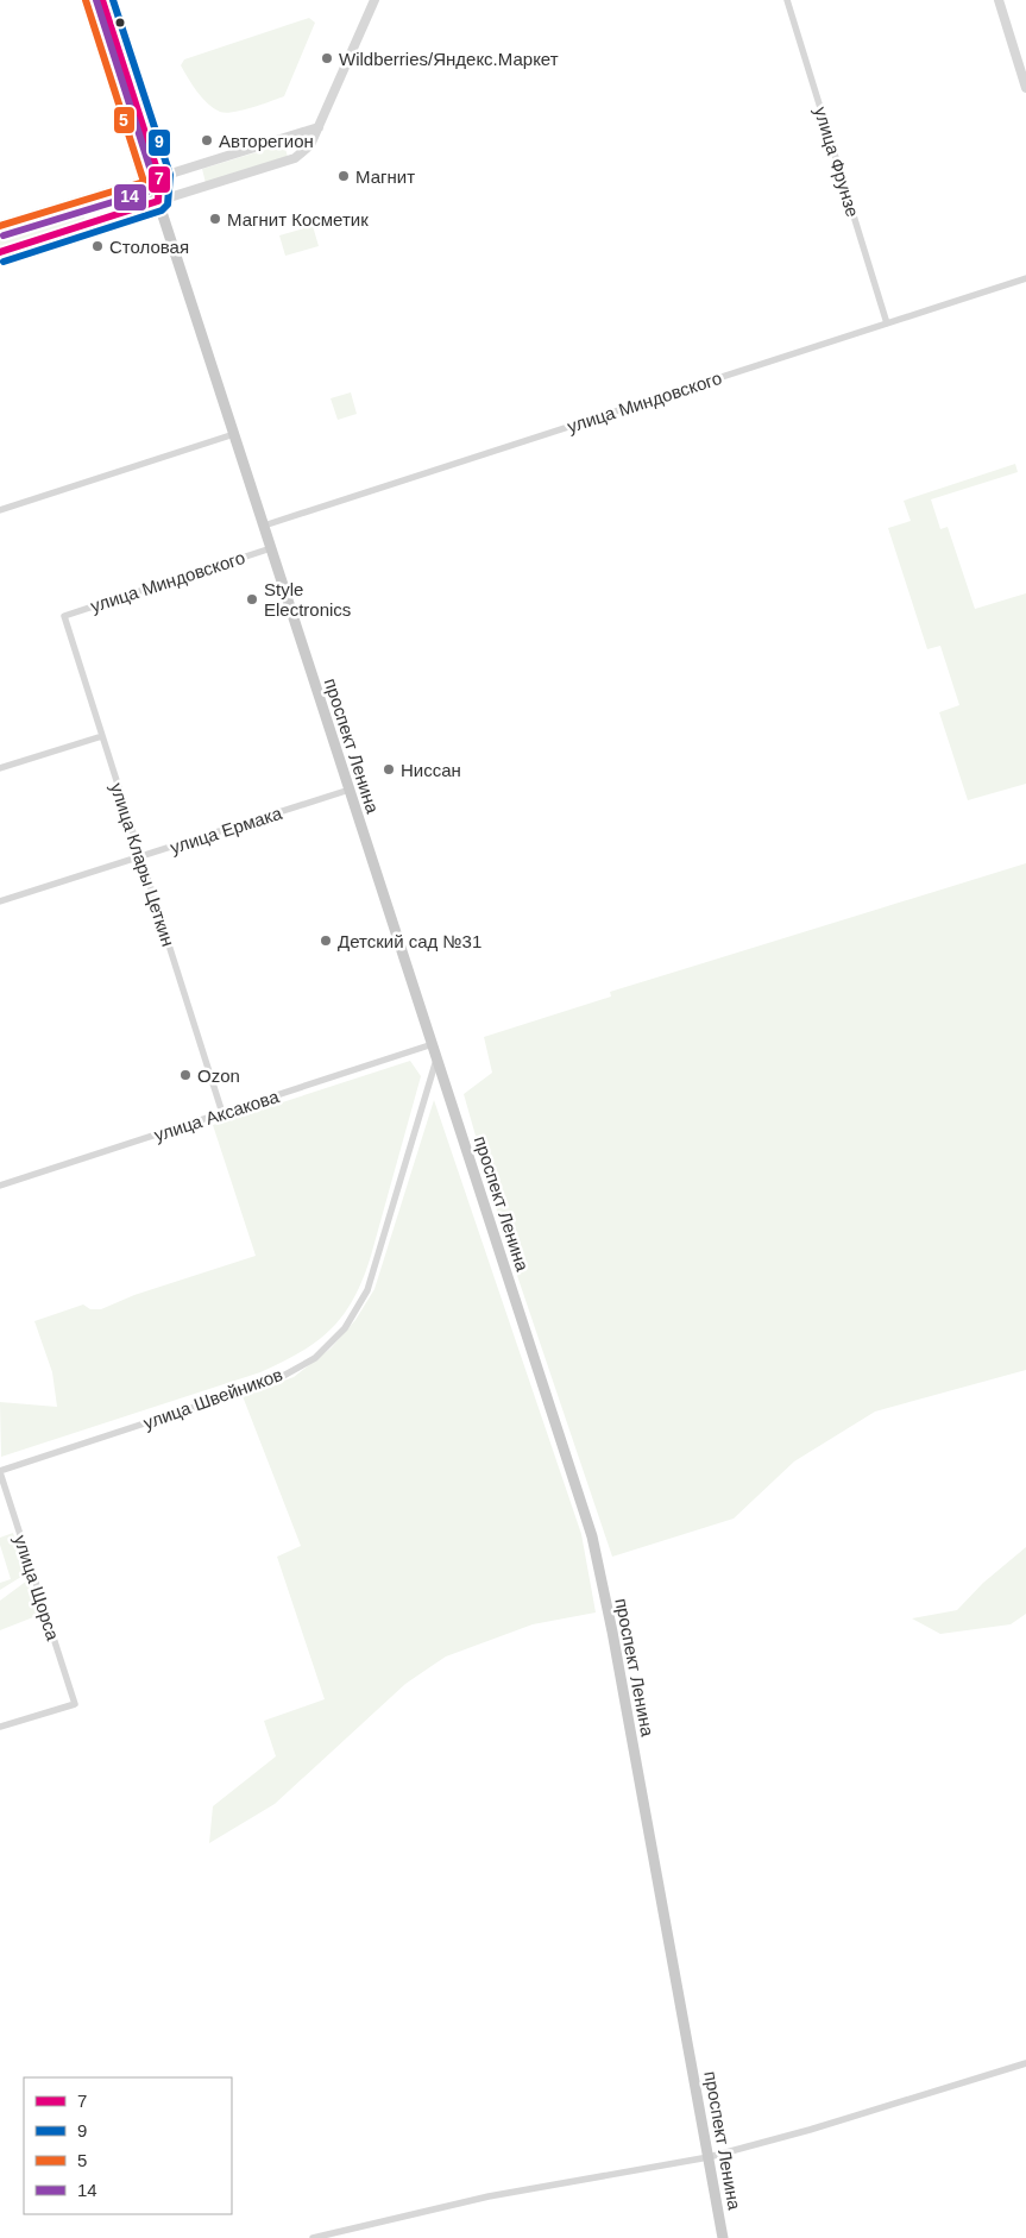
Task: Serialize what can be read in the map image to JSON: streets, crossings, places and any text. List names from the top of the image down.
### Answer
{
  "streets": {
    "main road": ["проспект Ленина"],
    "street": [
      "улица Фрунзе",
      "улица Миндовского",
      "улица Ермака",
      "улица Клары Цеткин",
      "улица Аксакова",
      "улица Швейников",
      "улица Щорса"
    ]
  },
  "crossings": [
    ["улица Фрунзе", "улица Миндовского"],
    ["улица Миндовского", "проспект Ленина"],
    ["улица Миндовского", "улица Клары Цеткин"],
    ["проспект Ленина", "улица Ермака"],
    ["проспект Ленина", "улица Аксакова"],
    ["проспект Ленина", "улица Швейников"],
    ["улица Ермака", "улица Клары Цеткин"],
    ["улица Клары Цеткин", "улица Аксакова"],
    ["улица Швейников", "улица Щорса"]
  ],
  "places": [
    "Wildberries/Яндекс.Маркет",
    "Авторегион",
    "Магнит",
    "Магнит Косметик",
    "Столовая",
    "Style Electronics",
    "Ниссан",
    "Детский сад №31",
    "Ozon"
  ],
  "lines": [
    "transit line 7",
    "transit line 9",
    "transit line 5",
    "transit line 14"
  ],
  "legend": [
    "7",
    "9",
    "5",
    "14"
  ]
}
